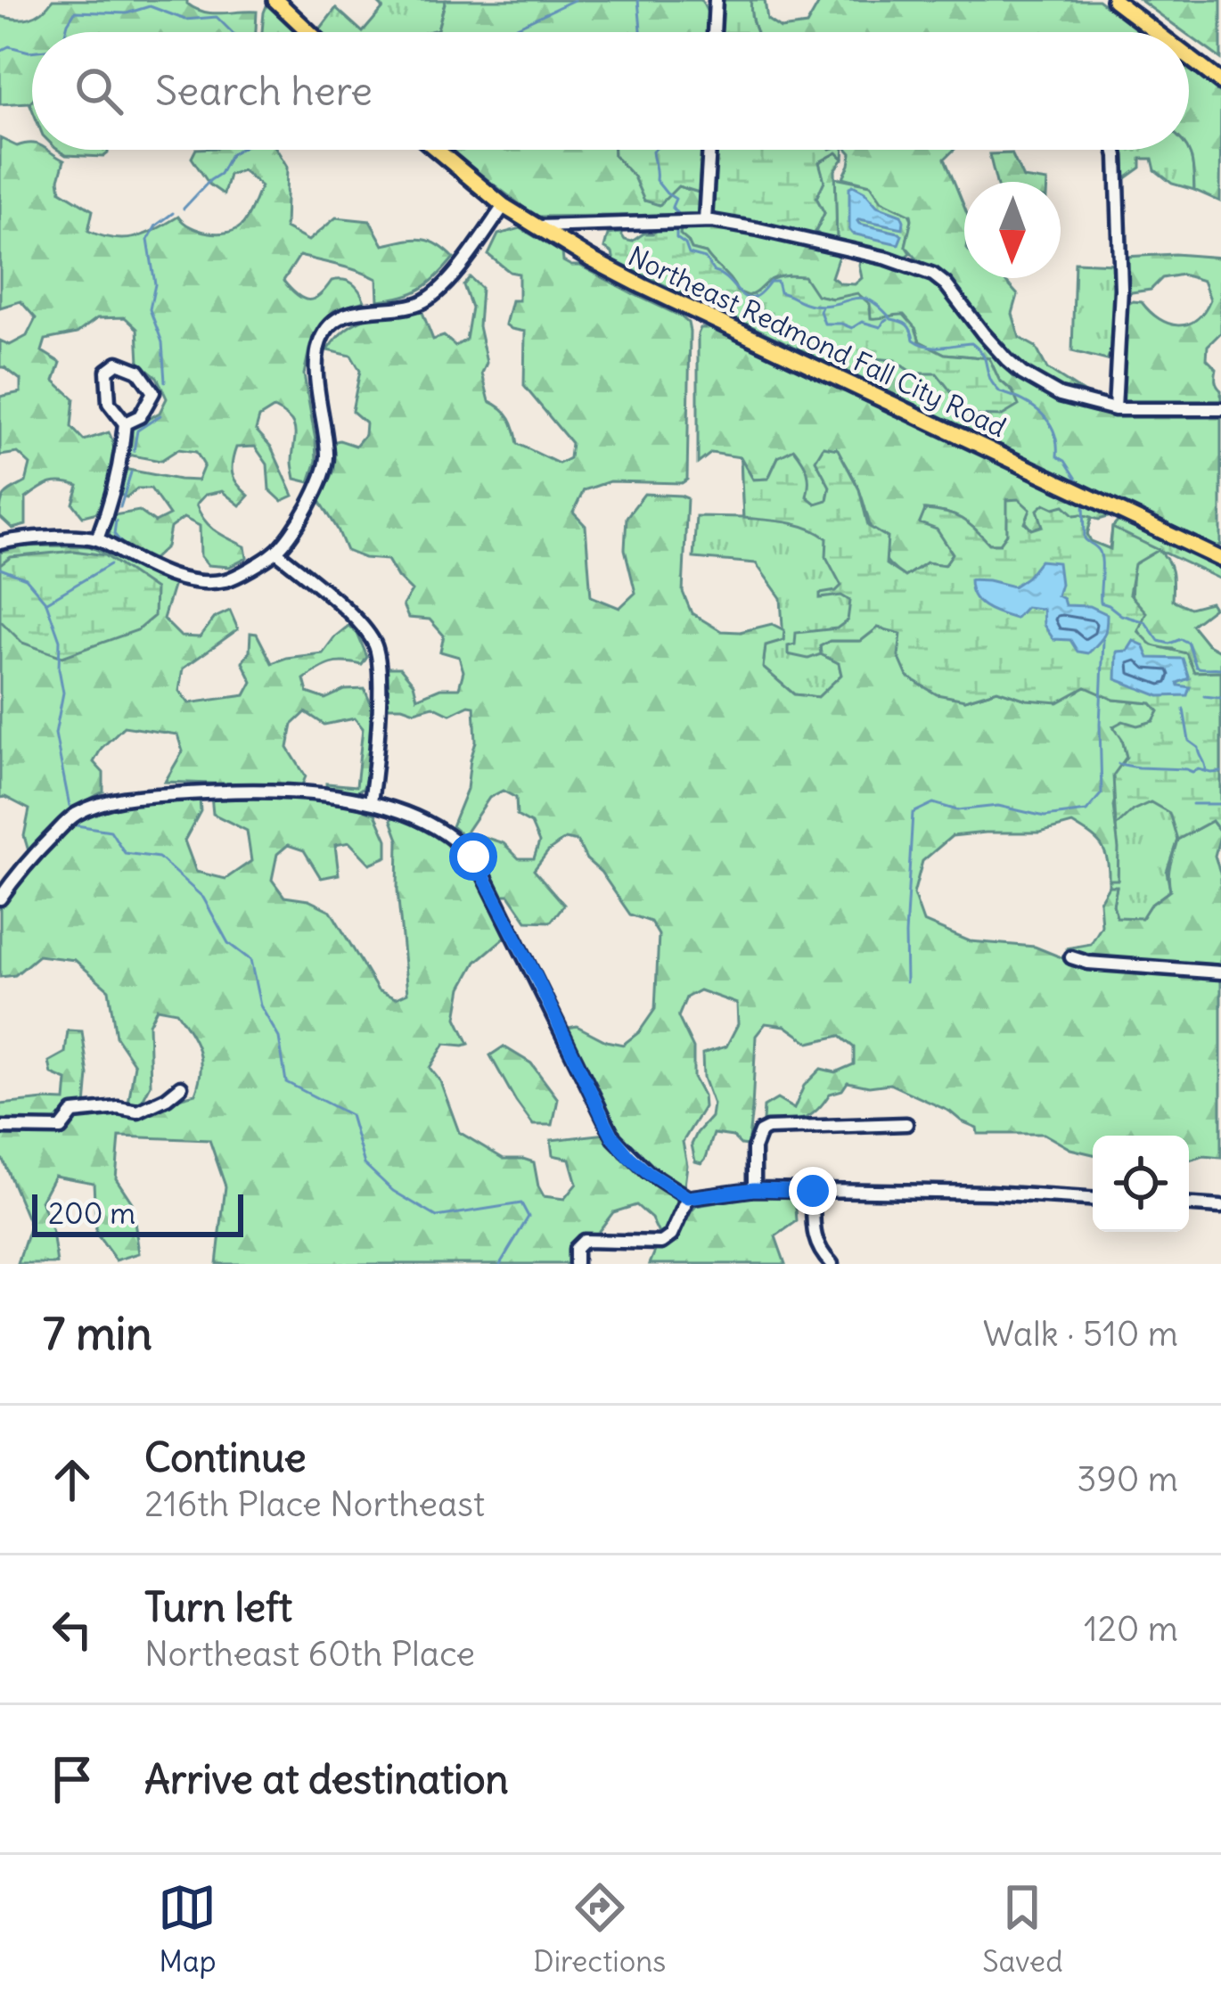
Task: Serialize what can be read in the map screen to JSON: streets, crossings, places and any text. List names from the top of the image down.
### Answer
{
  "streets": {
    "main road": ["Northeast Redmond Fall City Road"]
  },
  "scale_bar": "200 m",
  "north": "bottom",
  "page": {
    "search": "Search here",
    "scale": "200 m",
    "heading": ["7 min", "Walk · 510 m"],
    "list": [
      ["Continue", "216th Place Northeast", "390 m"],
      ["Turn left", "Northeast 60th Place", "120 m"],
      "Arrive at destination"
    ],
    "nav": ["Map", "Directions", "Saved"]
  }
}
